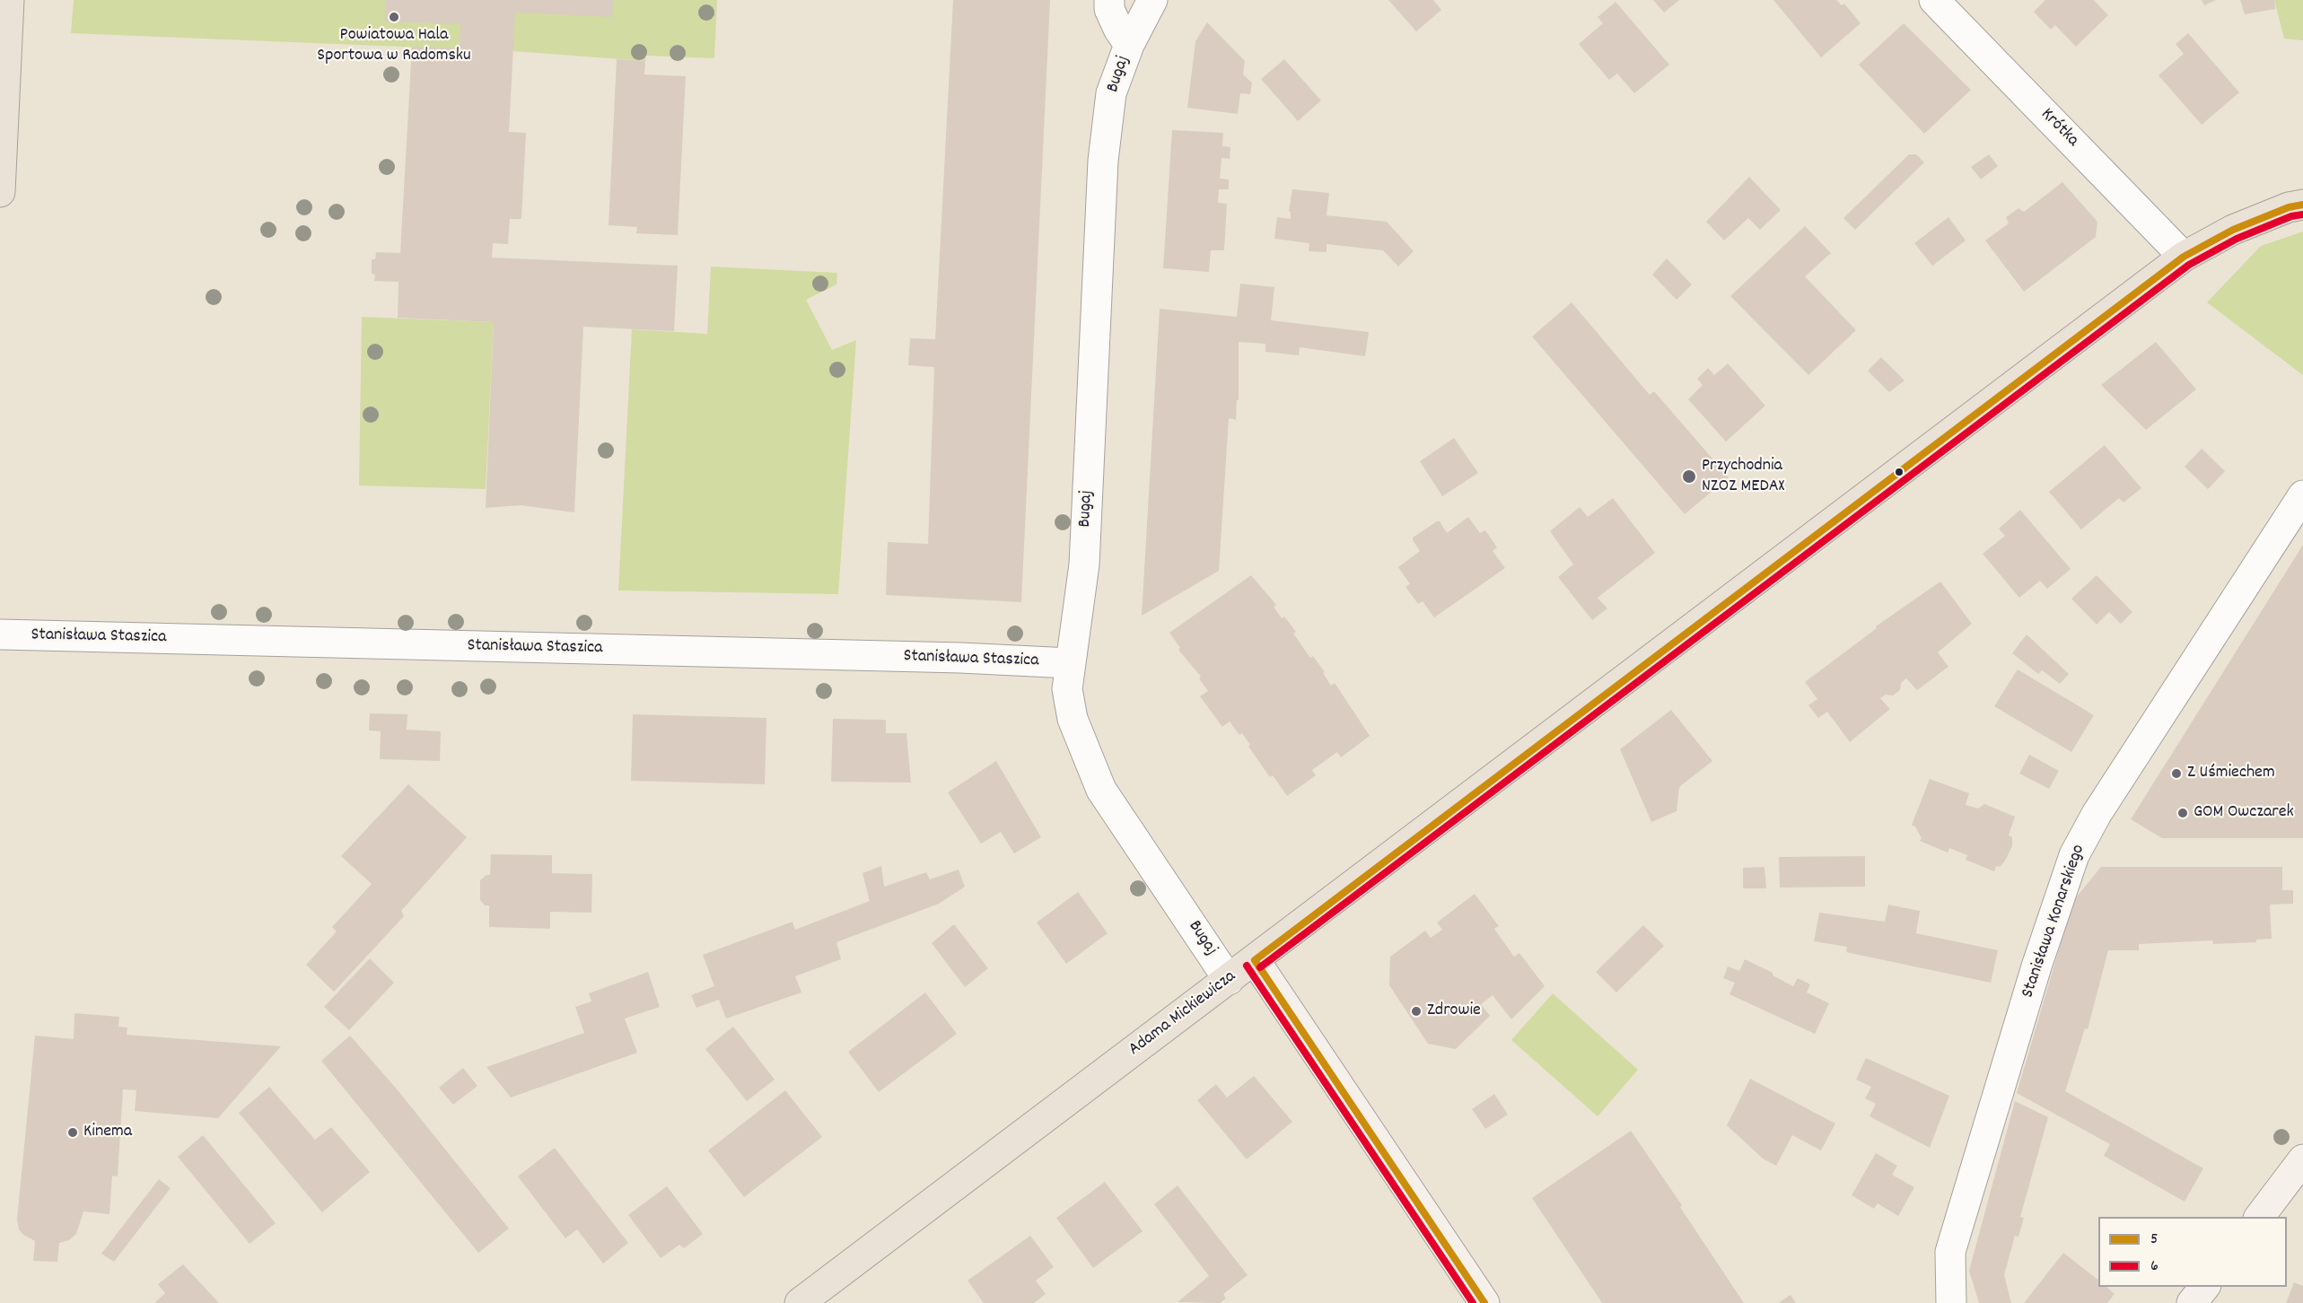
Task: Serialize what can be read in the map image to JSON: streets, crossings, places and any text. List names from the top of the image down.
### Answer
{
  "streets": {
    "main road": ["Adama Mickiewicza"],
    "street": [
      "Bugaj",
      "Krótka",
      "Stanisława Staszica",
      "Stanisława Konarskiego"
    ]
  },
  "crossings": [
    ["Bugaj", "Stanisława Staszica"],
    ["Bugaj", "Adama Mickiewicza"],
    ["Krótka", "Adama Mickiewicza"]
  ],
  "places": [
    "Powiatowa Hala Sportowa w Radomsku",
    "Przychodnia NZOZ MEDAX",
    "Z Uśmiechem",
    "GOM Owczarek",
    "Zdrowie",
    "Kinema"
  ],
  "lines": ["transit line 5", "transit line 6"],
  "legend": ["5", "6"]
}
